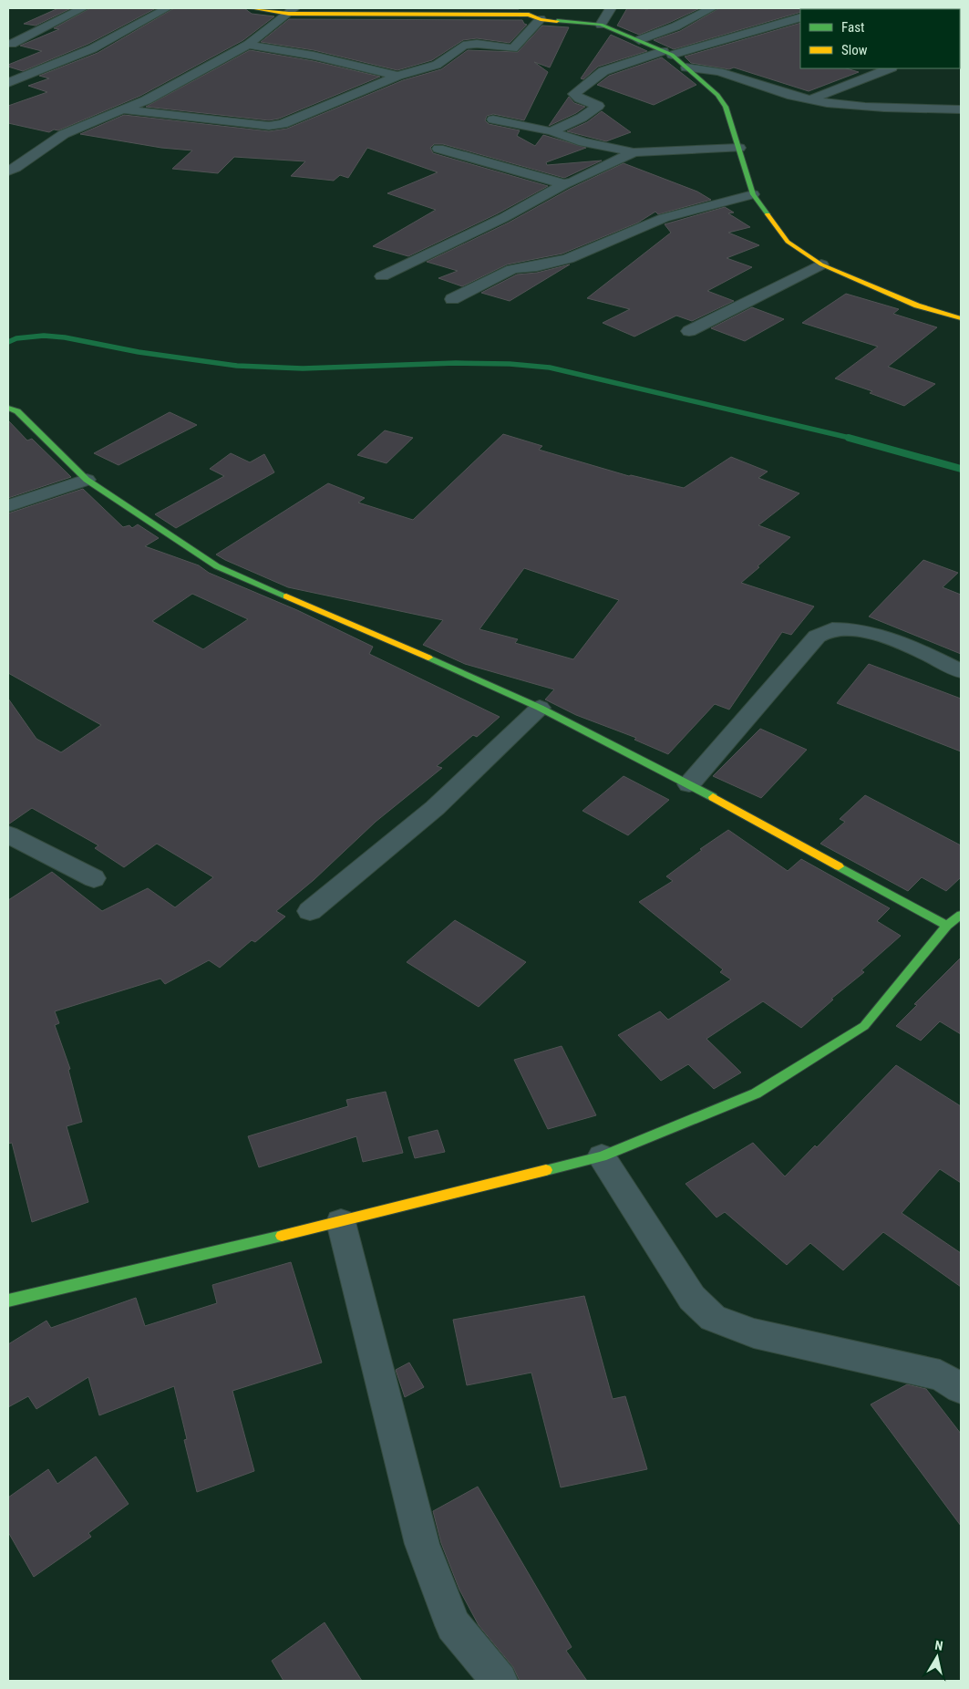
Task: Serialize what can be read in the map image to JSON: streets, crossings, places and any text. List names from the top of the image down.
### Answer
{
  "legend": ["Fast", "Slow"],
  "north": "top"
}
